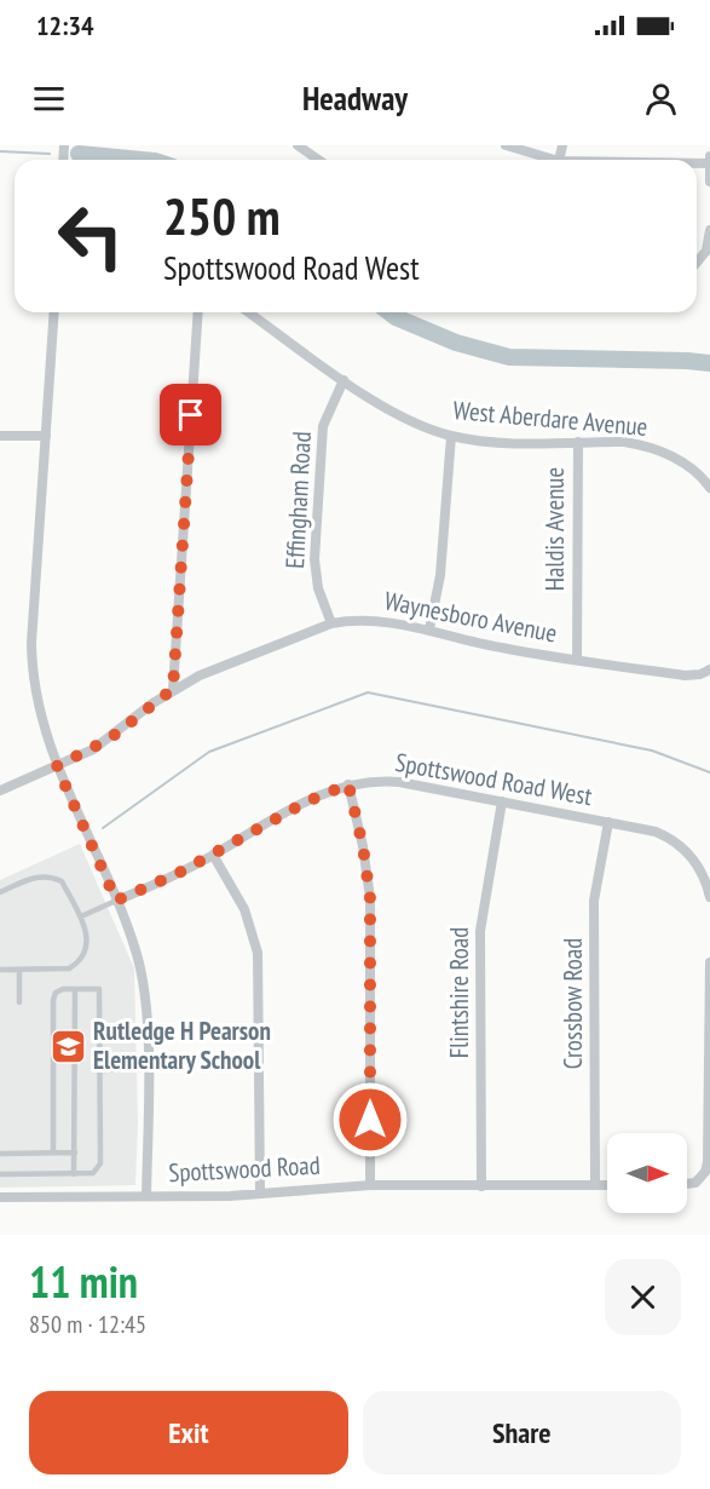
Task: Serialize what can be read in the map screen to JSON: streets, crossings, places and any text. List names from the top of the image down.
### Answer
{
  "streets": {
    "street": [
      "West Aberdare Avenue",
      "Effingham Road",
      "Haldis Avenue",
      "Waynesboro Avenue",
      "Spottswood Road West",
      "Flintshire Road",
      "Crossbow Road",
      "Spottswood Road"
    ]
  },
  "crossings": [
    ["West Aberdare Avenue", "Effingham Road"],
    ["West Aberdare Avenue", "Haldis Avenue"],
    ["Effingham Road", "Waynesboro Avenue"],
    ["Haldis Avenue", "Waynesboro Avenue"],
    ["Spottswood Road West", "Flintshire Road"],
    ["Spottswood Road West", "Crossbow Road"],
    ["Flintshire Road", "Spottswood Road"],
    ["Crossbow Road", "Spottswood Road"]
  ],
  "places": {
    "school or university": ["Rutledge H Pearson Elementary School"]
  },
  "north": "right",
  "page": {
    "status": "12:34",
    "header": "Headway",
    "turn": ["250 m", "Spottswood Road West"],
    "heading": ["11 min", "850 m · 12:45"],
    "buttons": ["Exit", "Share"]
  }
}
